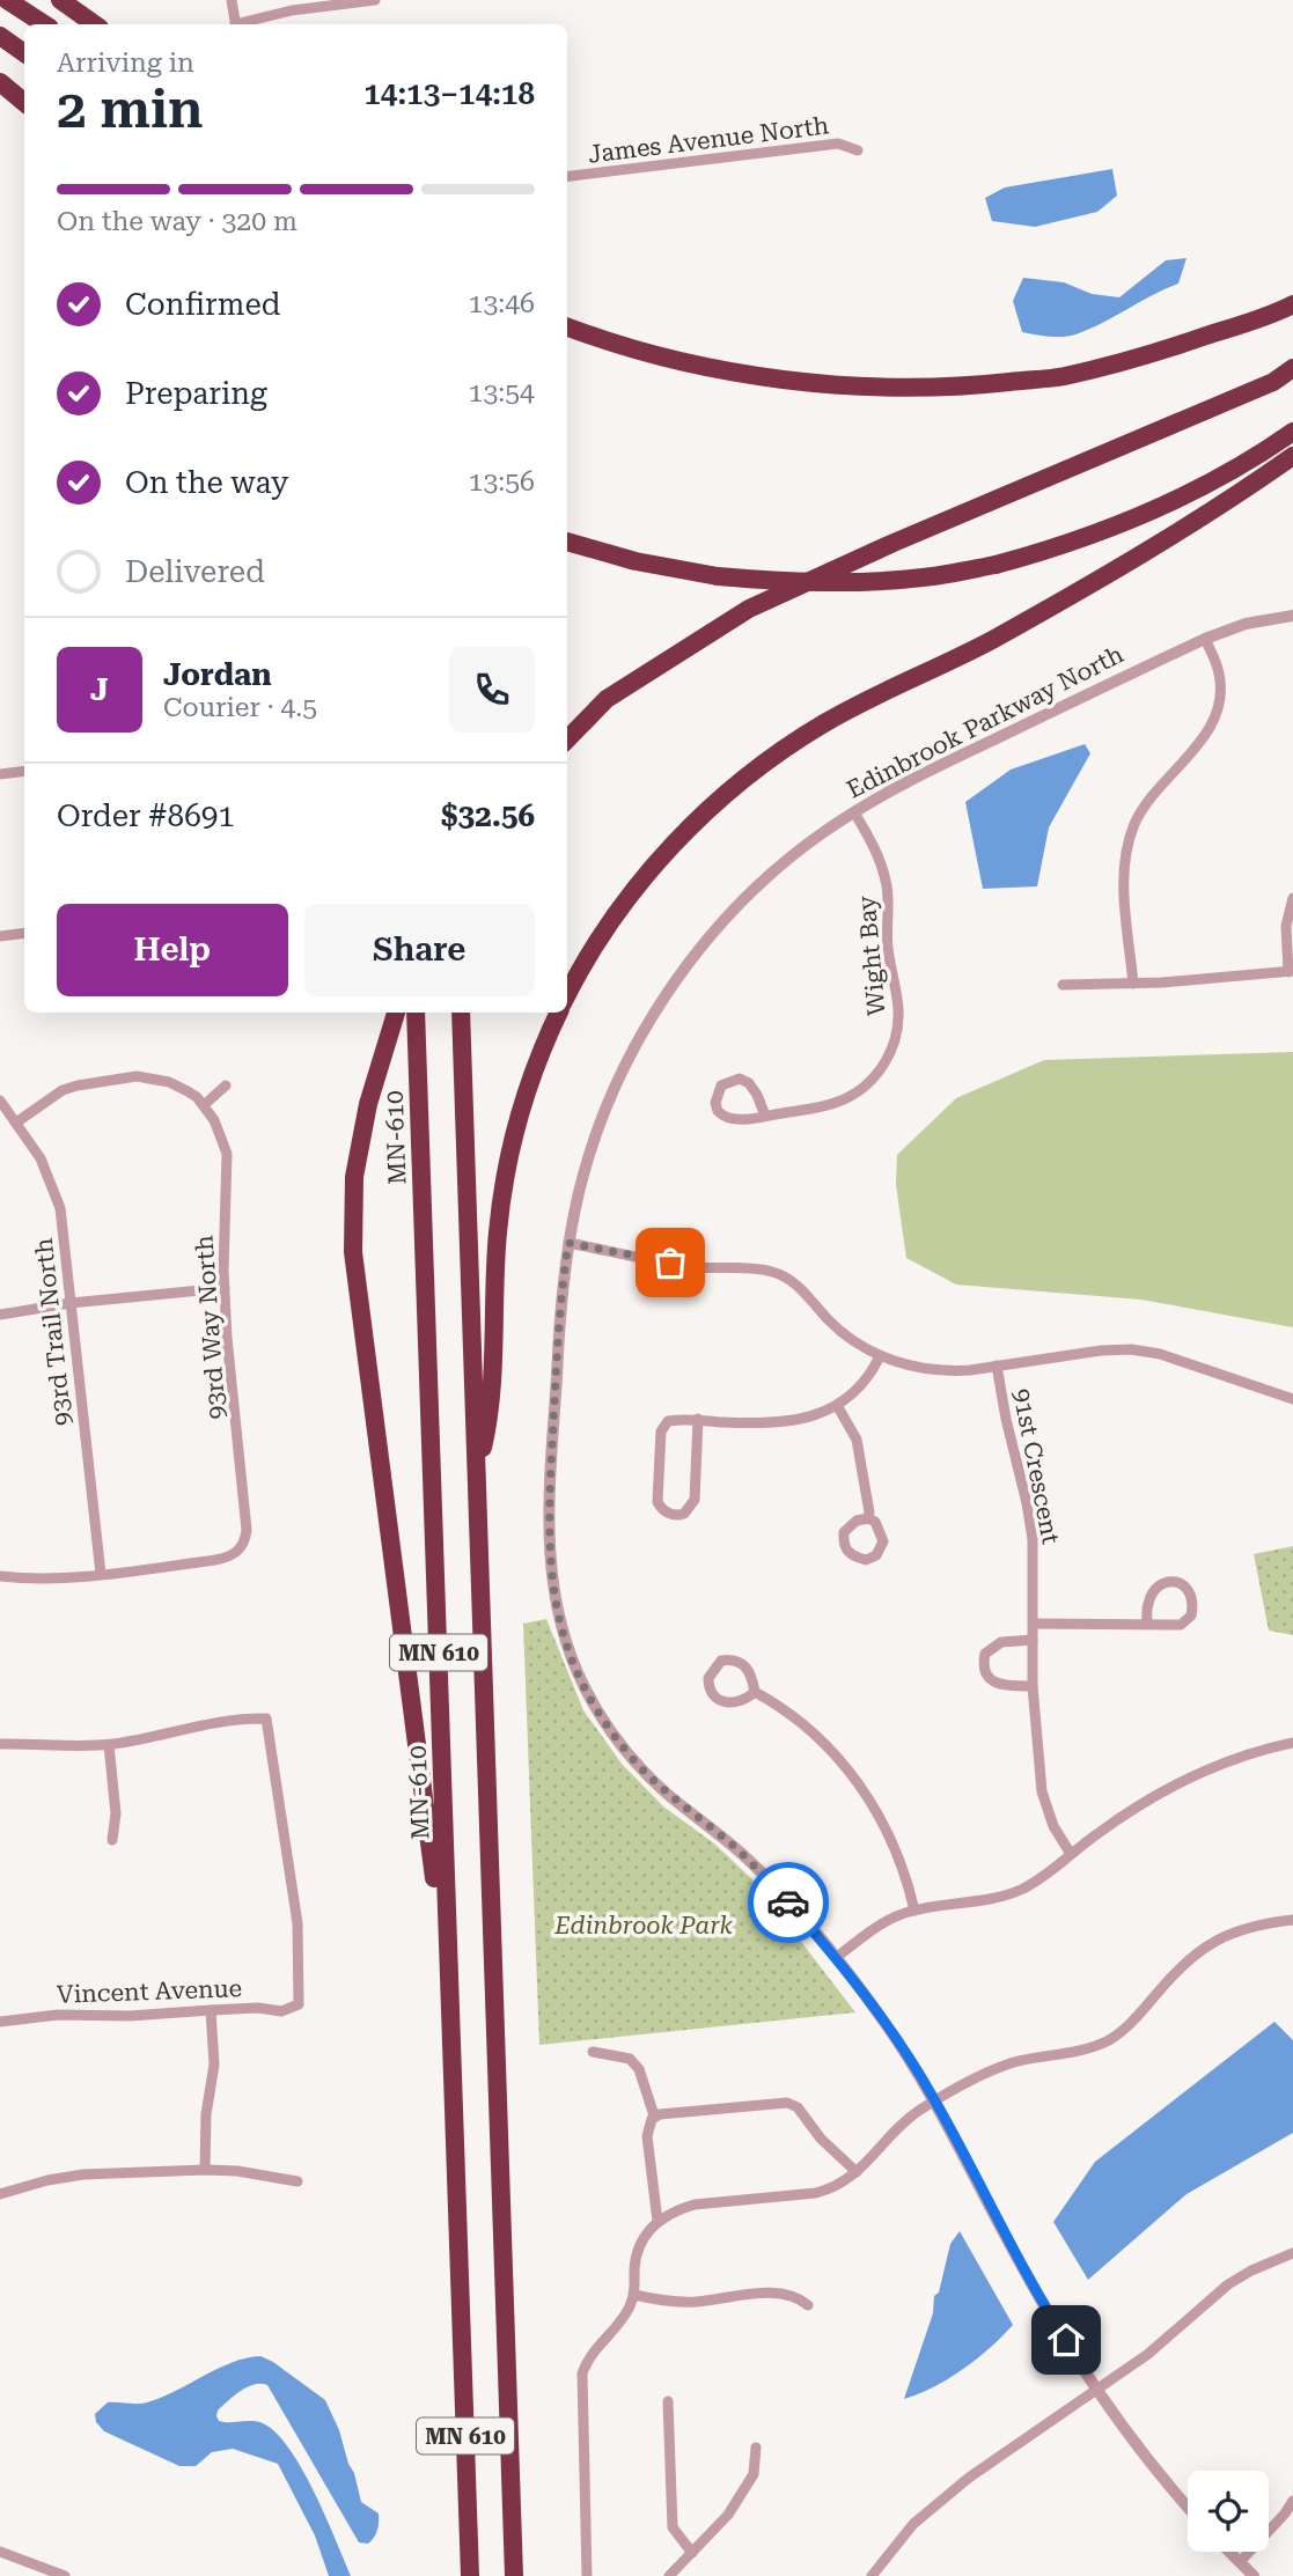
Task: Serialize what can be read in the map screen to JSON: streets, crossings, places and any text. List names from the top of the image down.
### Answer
{
  "streets": {
    "highway": ["MN-610", "MN 610"],
    "street": [
      "James Avenue North",
      "Edinbrook Parkway North",
      "Wight Bay",
      "93rd Way North",
      "93rd Trail North",
      "91st Crescent",
      "Vincent Avenue"
    ]
  },
  "crossings": [
    ["Edinbrook Parkway North", "Wight Bay"],
    ["93rd Way North", "93rd Trail North"]
  ],
  "parks": ["Edinbrook Park"],
  "page": {
    "heading": ["2 min", "Arriving in", "14:13–14:18"],
    "panel": [
      "Jordan",
      "Courier · 4.5",
      "Order #8691",
      "$32.56"
    ],
    "bar": "On the way · 320 m",
    "list": [
      ["Confirmed", "13:46"],
      ["Preparing", "13:54"],
      ["On the way", "13:56"],
      "Delivered"
    ],
    "round": "J",
    "buttons": ["Help", "Share"]
  }
}
